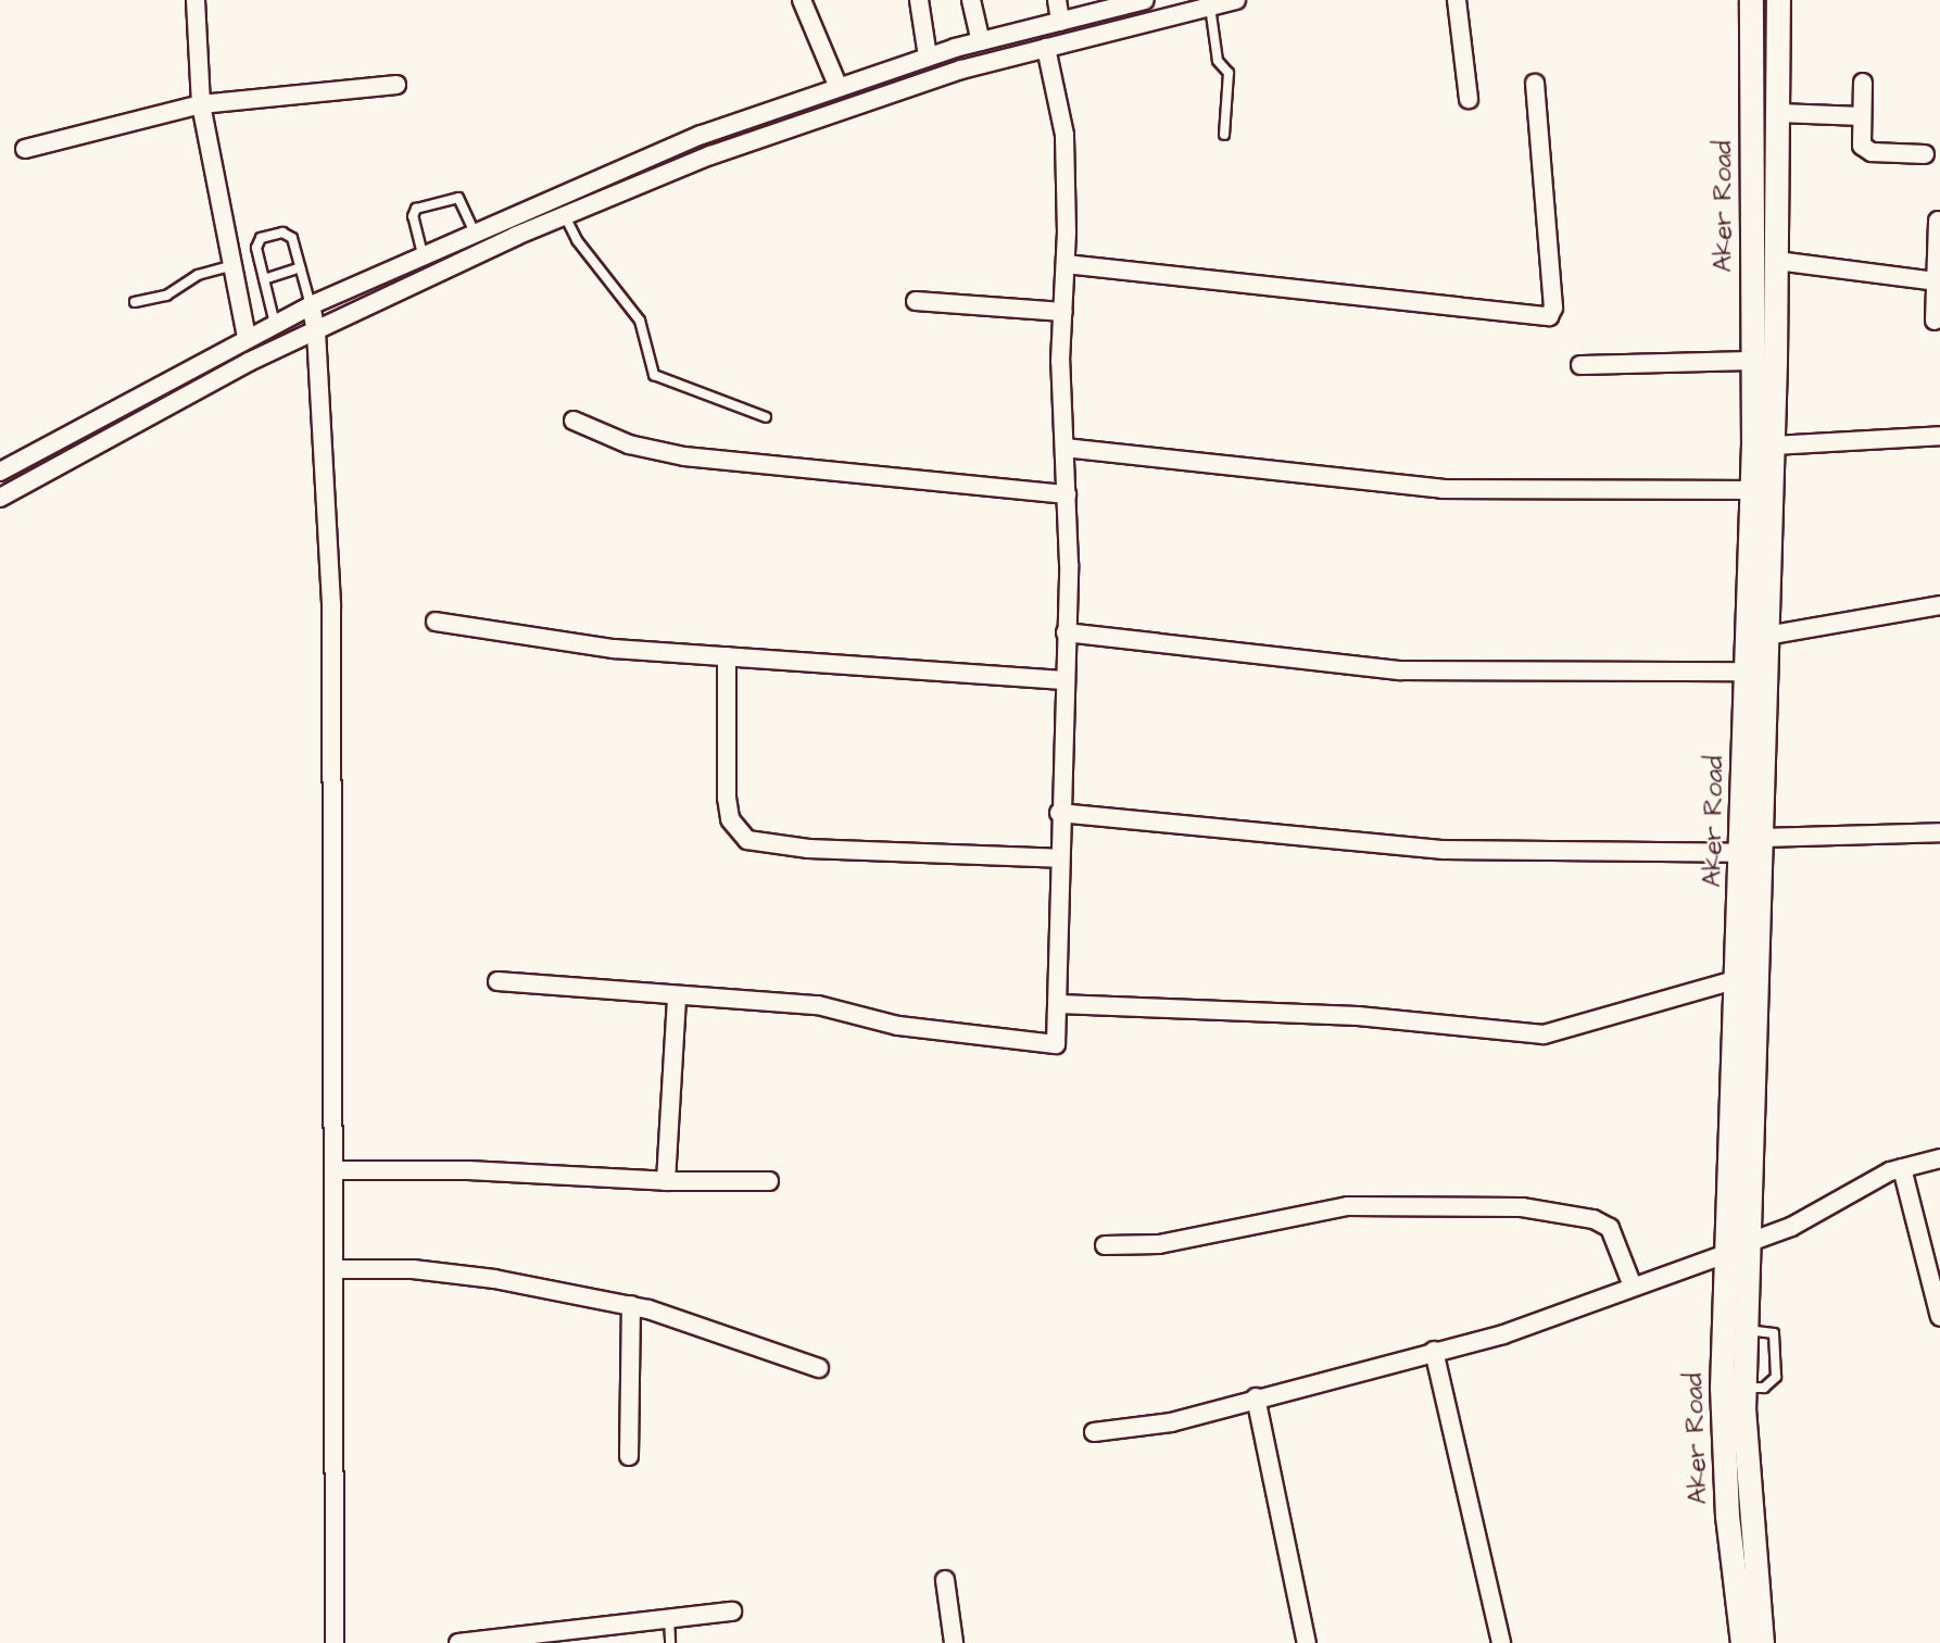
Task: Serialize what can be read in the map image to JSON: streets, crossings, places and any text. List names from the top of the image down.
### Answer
{
  "streets": {
    "street": ["Aker Road"]
  }
}
